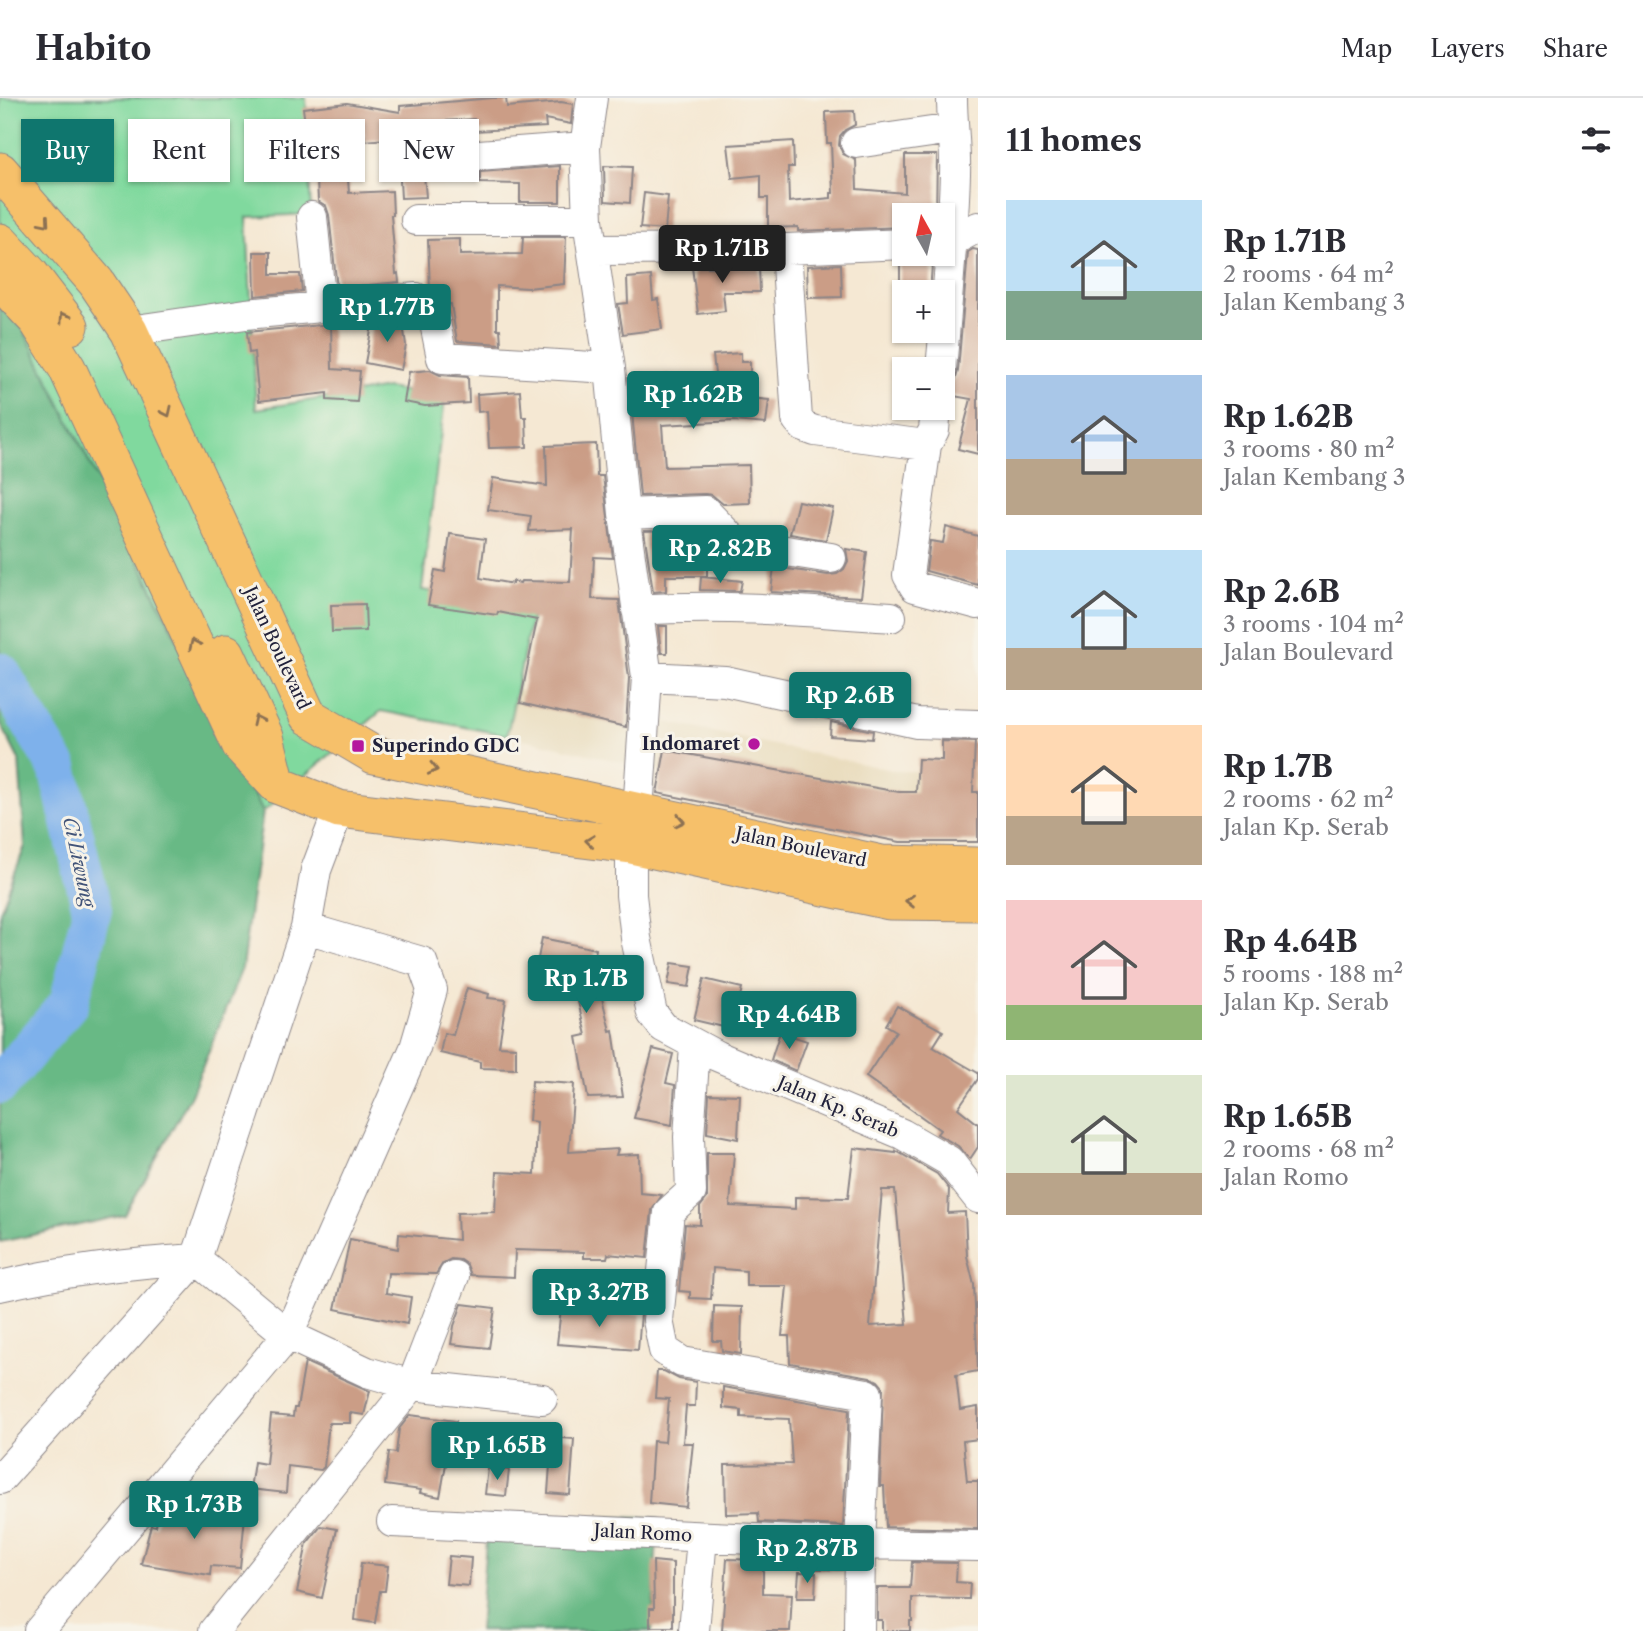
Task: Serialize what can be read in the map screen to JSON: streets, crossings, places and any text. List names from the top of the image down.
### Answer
{
  "streets": {
    "main road": ["Jalan Boulevard"],
    "street": ["Jalan Kp. Serab", "Jalan Romo"]
  },
  "crossings": [
    ["Jalan Boulevard", "Jalan Kp. Serab"]
  ],
  "water": ["Ci Liwung"],
  "places": {
    "other": ["Indomaret"],
    "transit": ["Superindo GDC"]
  },
  "north": "top",
  "page": {
    "header": "Habito",
    "nav": ["Map", "Layers", "Share"],
    "heading": "11 homes",
    "chip": [
      "Buy",
      "Rent",
      "Filters",
      "New"
    ],
    "list": [
      {
        "name": "Rp 1.71B",
        "note": "2 rooms · 64 m² · Jalan Kembang 3"
      },
      {
        "name": "Rp 1.62B",
        "note": "3 rooms · 80 m² · Jalan Kembang 3"
      },
      {
        "name": "Rp 2.6B",
        "note": "3 rooms · 104 m² · Jalan Boulevard"
      },
      {
        "name": "Rp 1.7B",
        "note": "2 rooms · 62 m² · Jalan Kp. Serab"
      },
      {
        "name": "Rp 4.64B",
        "note": "5 rooms · 188 m² · Jalan Kp. Serab"
      },
      {
        "name": "Rp 1.65B",
        "note": "2 rooms · 68 m² · Jalan Romo"
      }
    ],
    "map_buttons": ["+", "−"],
    "price": [
      "Rp 1.71B",
      "Rp 1.77B",
      "Rp 1.62B",
      "Rp 2.82B",
      "Rp 2.6B",
      "Rp 1.7B",
      "Rp 4.64B",
      "Rp 3.27B",
      "Rp 1.65B",
      "Rp 1.73B",
      "Rp 2.87B"
    ]
  }
}
